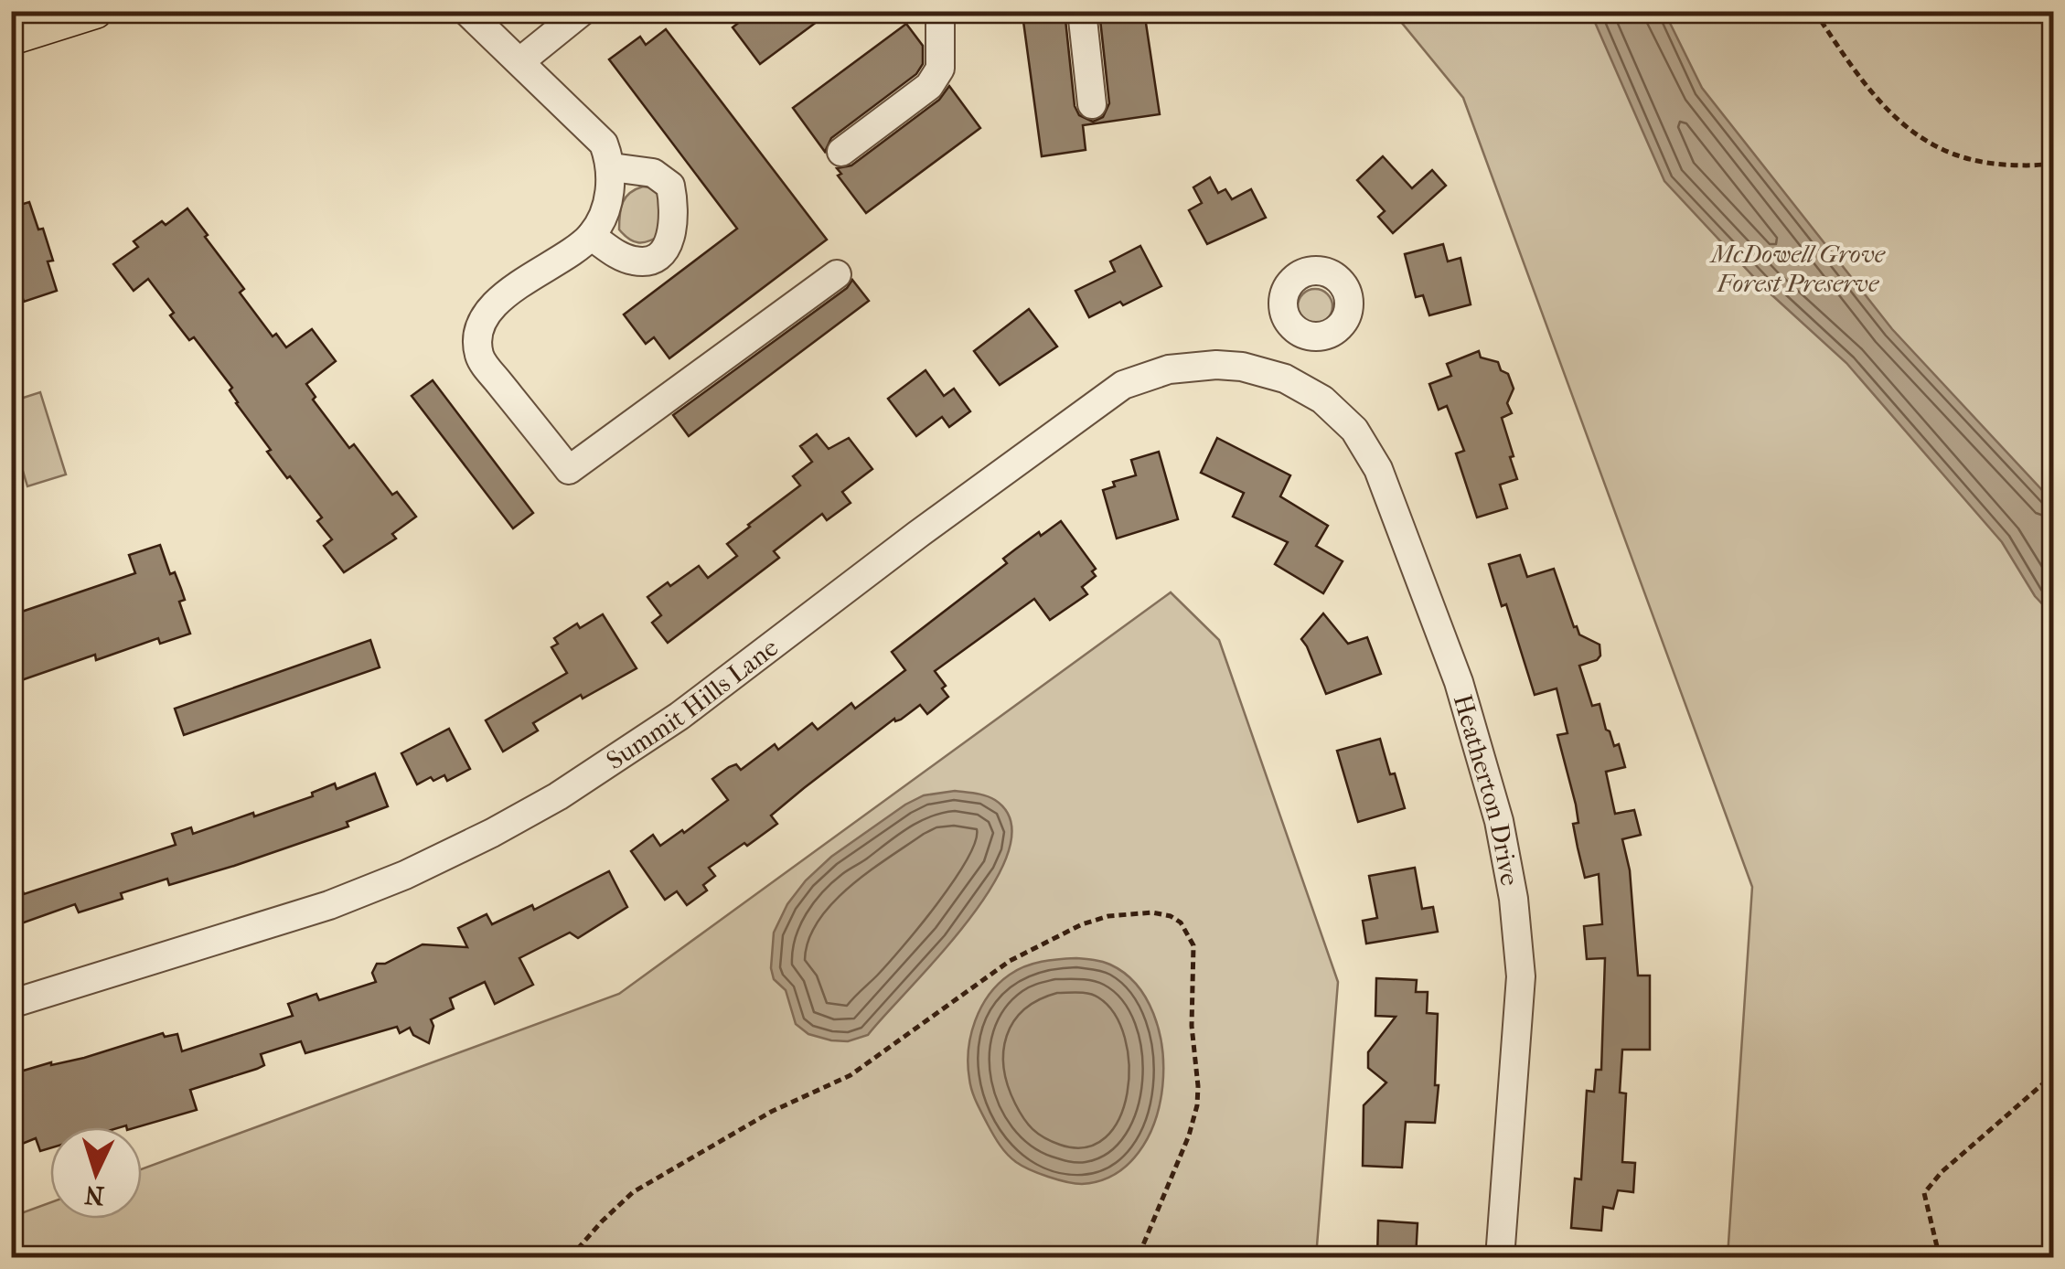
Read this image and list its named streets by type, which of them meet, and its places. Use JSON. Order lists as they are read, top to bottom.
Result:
{
  "streets": {
    "street": ["Summit Hills Lane", "Heatherton Drive"]
  },
  "crossings": [
    ["Summit Hills Lane", "Heatherton Drive"]
  ],
  "parks": ["McDowell Grove Forest Preserve"],
  "north": "bottom"
}
